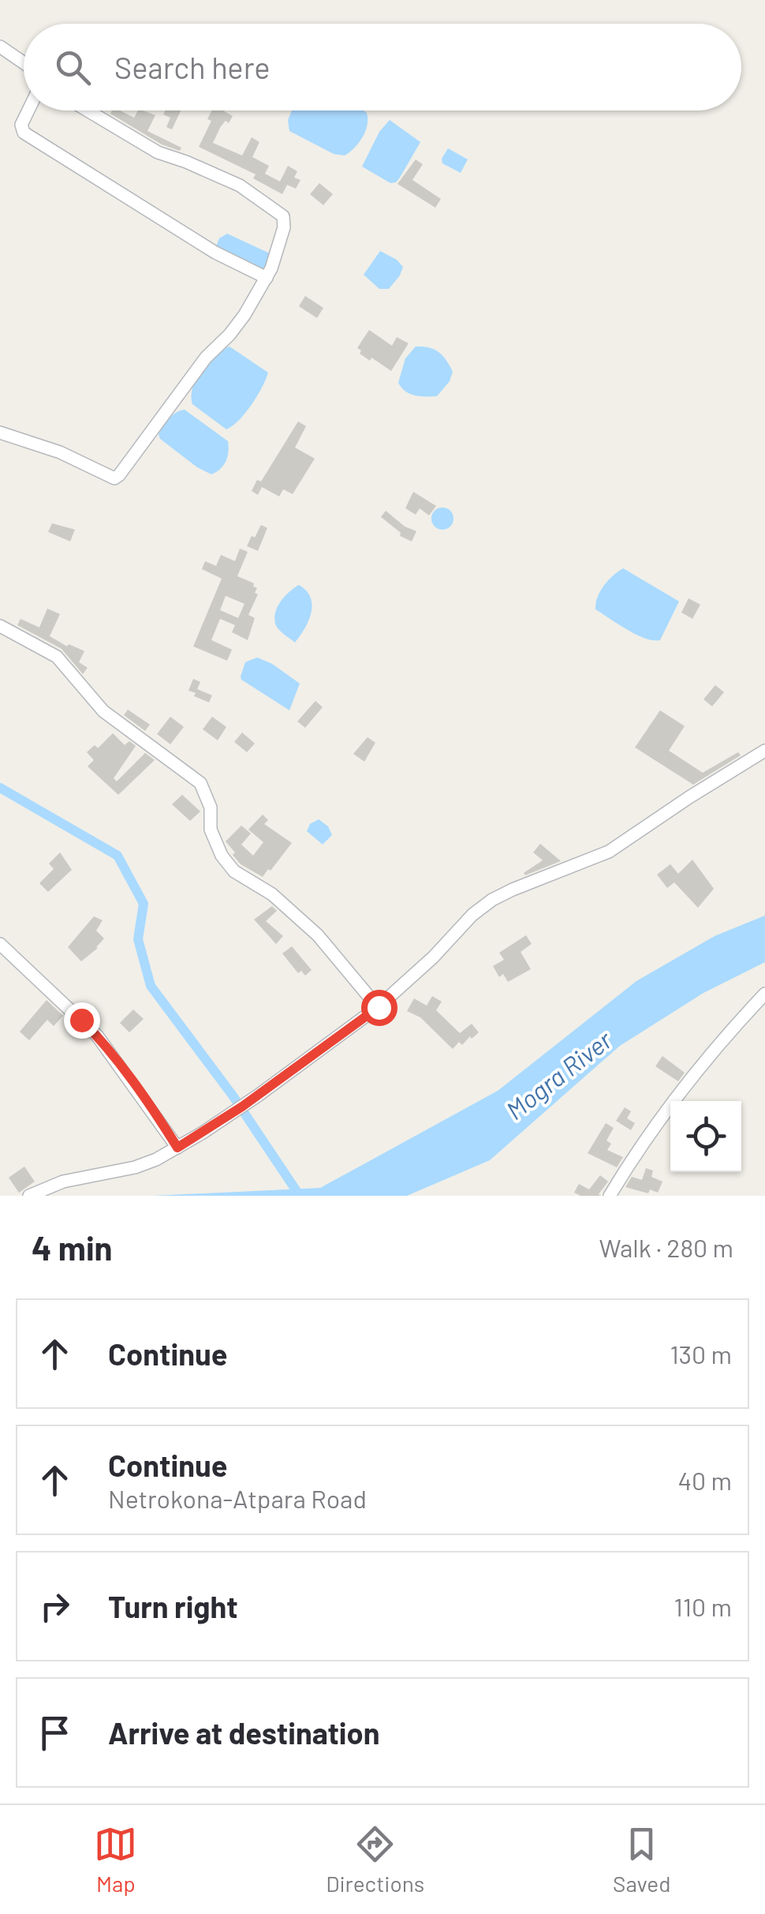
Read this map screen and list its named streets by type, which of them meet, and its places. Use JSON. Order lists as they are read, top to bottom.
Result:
{
  "water": ["Mogra River"],
  "page": {
    "search": "Search here",
    "heading": ["4 min", "Walk · 280 m"],
    "list": [
      ["Continue", "130 m"],
      ["Continue", "Netrokona-Atpara Road", "40 m"],
      ["Turn right", "110 m"],
      "Arrive at destination"
    ],
    "nav": ["Map", "Directions", "Saved"]
  }
}
